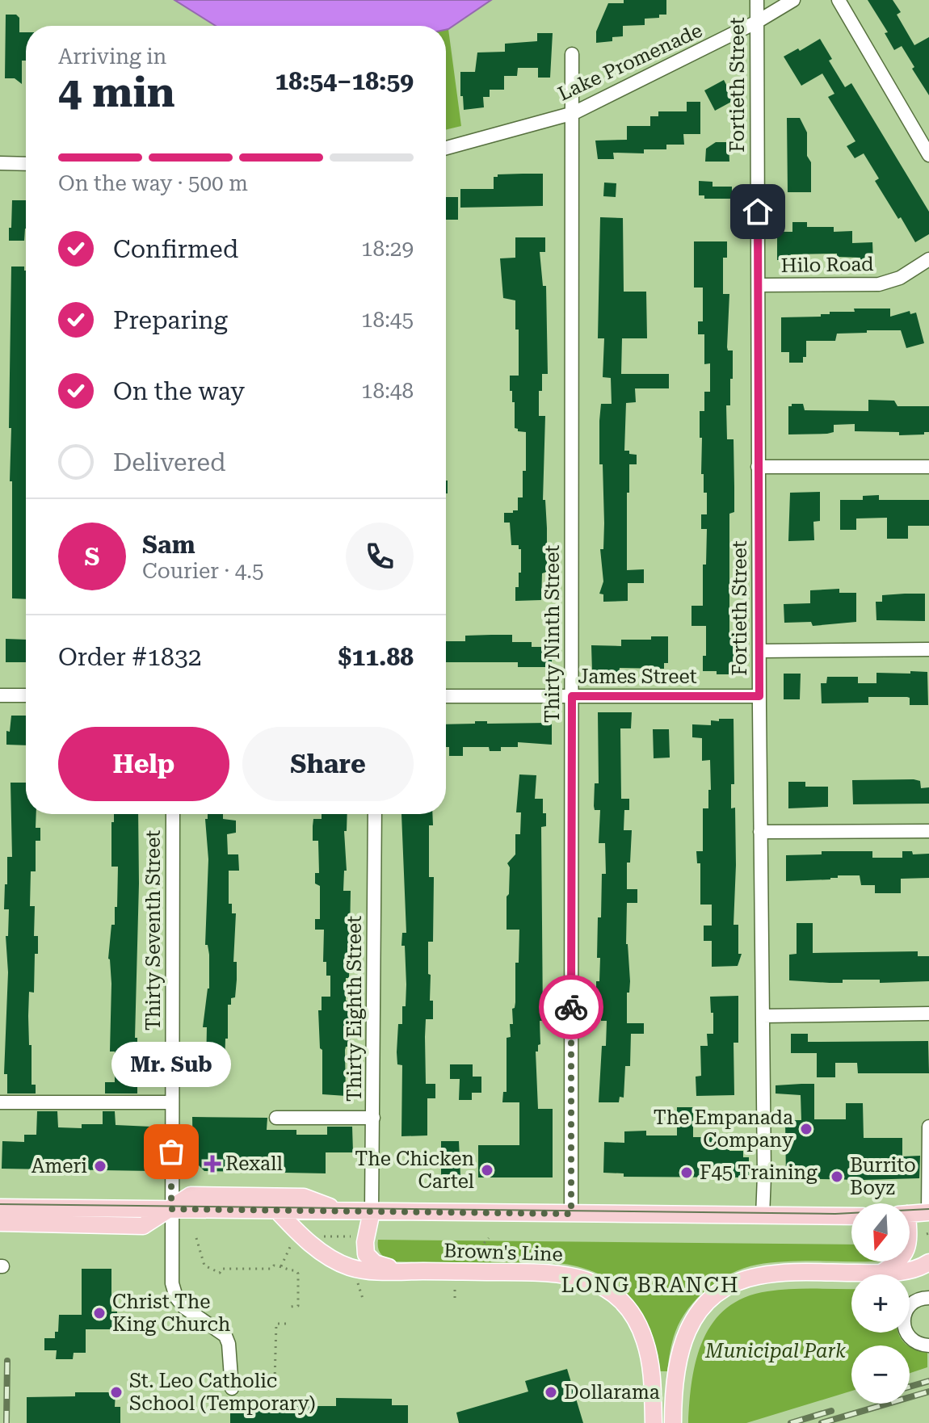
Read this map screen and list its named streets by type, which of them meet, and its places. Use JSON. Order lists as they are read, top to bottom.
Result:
{
  "streets": {
    "main road": ["Brown's Line"],
    "street": [
      "Lake Promenade",
      "Fortieth Street",
      "Hilo Road",
      "Thirty Ninth Street",
      "James Street",
      "Thirty Seventh Street",
      "Thirty Eighth Street"
    ]
  },
  "crossings": [
    ["Lake Promenade", "Fortieth Street"],
    ["Lake Promenade", "Thirty Ninth Street"],
    ["Fortieth Street", "Hilo Road"],
    ["Fortieth Street", "James Street"],
    ["Thirty Ninth Street", "James Street"],
    ["Thirty Eighth Street", "Brown's Line"]
  ],
  "districts": ["LONG BRANCH"],
  "parks": ["Municipal Park"],
  "places": {
    "other": [
      "The Empanada Company",
      "Mr. Sub",
      "Ameri",
      "The Chicken Cartel",
      "F45 Training",
      "Burrito Boyz",
      "Christ The King Church",
      "St. Leo Catholic School (Temporary)",
      "Dollarama"
    ],
    "health": ["Rexall"]
  },
  "north": "bottom",
  "page": {
    "heading": ["4 min", "Arriving in", "18:54–18:59"],
    "panel": [
      "Sam",
      "Courier · 4.5",
      "Order #1832",
      "$11.88"
    ],
    "bar": "On the way · 500 m",
    "list": [
      ["Confirmed", "18:29"],
      ["Preparing", "18:45"],
      ["On the way", "18:48"],
      "Delivered"
    ],
    "round": "S",
    "buttons": ["Help", "Share"],
    "bubble": "Mr. Sub",
    "map_buttons": ["+", "−"]
  }
}
